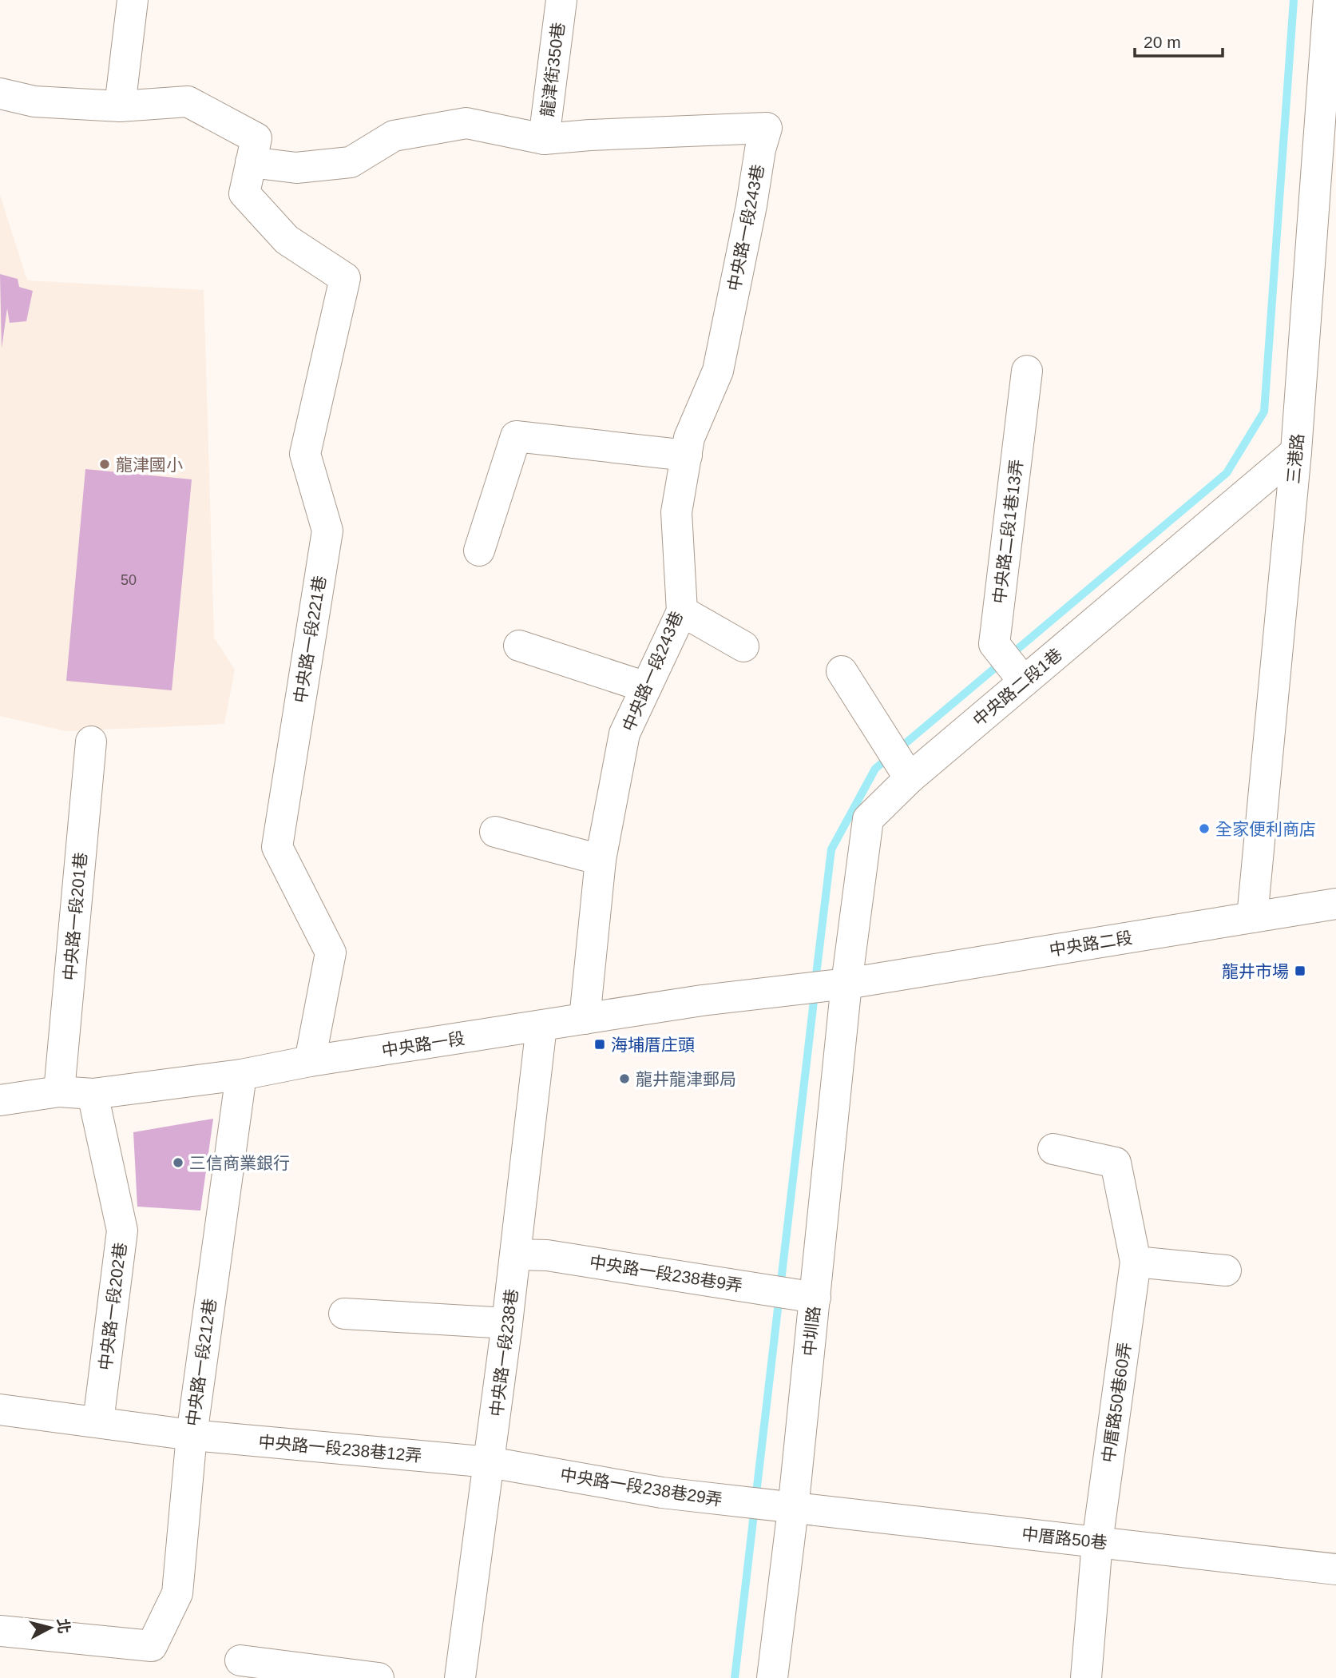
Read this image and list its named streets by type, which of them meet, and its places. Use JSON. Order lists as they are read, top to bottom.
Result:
{
  "streets": {
    "street": [
      "龍津街350巷",
      "中央路一段243巷",
      "三港路",
      "中央路二段1巷13弄",
      "中央路一段221巷",
      "中央路二段1巷",
      "中央路一段201巷",
      "中央路二段",
      "中央路一段",
      "中央路一段238巷9弄",
      "中央路一段202巷",
      "中圳路",
      "中央路一段238巷",
      "中央路一段212巷",
      "中厝路50巷60弄",
      "中央路一段238巷12弄",
      "中央路一段238巷29弄",
      "中厝路50巷"
    ]
  },
  "crossings": [
    ["龍津街350巷", "中央路一段243巷"],
    ["中央路一段243巷", "中央路一段"],
    ["三港路", "中央路二段1巷"],
    ["三港路", "中央路二段"],
    ["中央路二段1巷13弄", "中央路二段1巷"],
    ["中央路一段221巷", "中央路一段"],
    ["中央路二段1巷", "中央路二段"],
    ["中央路二段1巷", "中央路一段"],
    ["中央路二段1巷", "中圳路"],
    ["中央路一段201巷", "中央路一段"],
    ["中央路二段", "中央路一段"],
    ["中央路二段", "中圳路"],
    ["中央路一段", "中央路一段202巷"],
    ["中央路一段", "中圳路"],
    ["中央路一段", "中央路一段238巷"],
    ["中央路一段", "中央路一段212巷"],
    ["中央路一段238巷9弄", "中圳路"],
    ["中央路一段238巷9弄", "中央路一段238巷"],
    ["中央路一段202巷", "中央路一段238巷12弄"],
    ["中圳路", "中央路一段238巷29弄"],
    ["中圳路", "中厝路50巷"],
    ["中央路一段238巷", "中央路一段238巷12弄"],
    ["中央路一段238巷", "中央路一段238巷29弄"],
    ["中央路一段212巷", "中央路一段238巷12弄"],
    ["中厝路50巷60弄", "中厝路50巷"],
    ["中央路一段238巷12弄", "中央路一段238巷29弄"],
    ["中央路一段238巷29弄", "中厝路50巷"]
  ],
  "places": {
    "other": [
      "龍津國小",
      "全家便利商店",
      "龍井龍津郵局",
      "三信商業銀行"
    ],
    "transit": ["龍井市場", "海埔厝庄頭"]
  },
  "house_numbers": ["50"],
  "scale_bar": "20 m",
  "north": "right"
}
